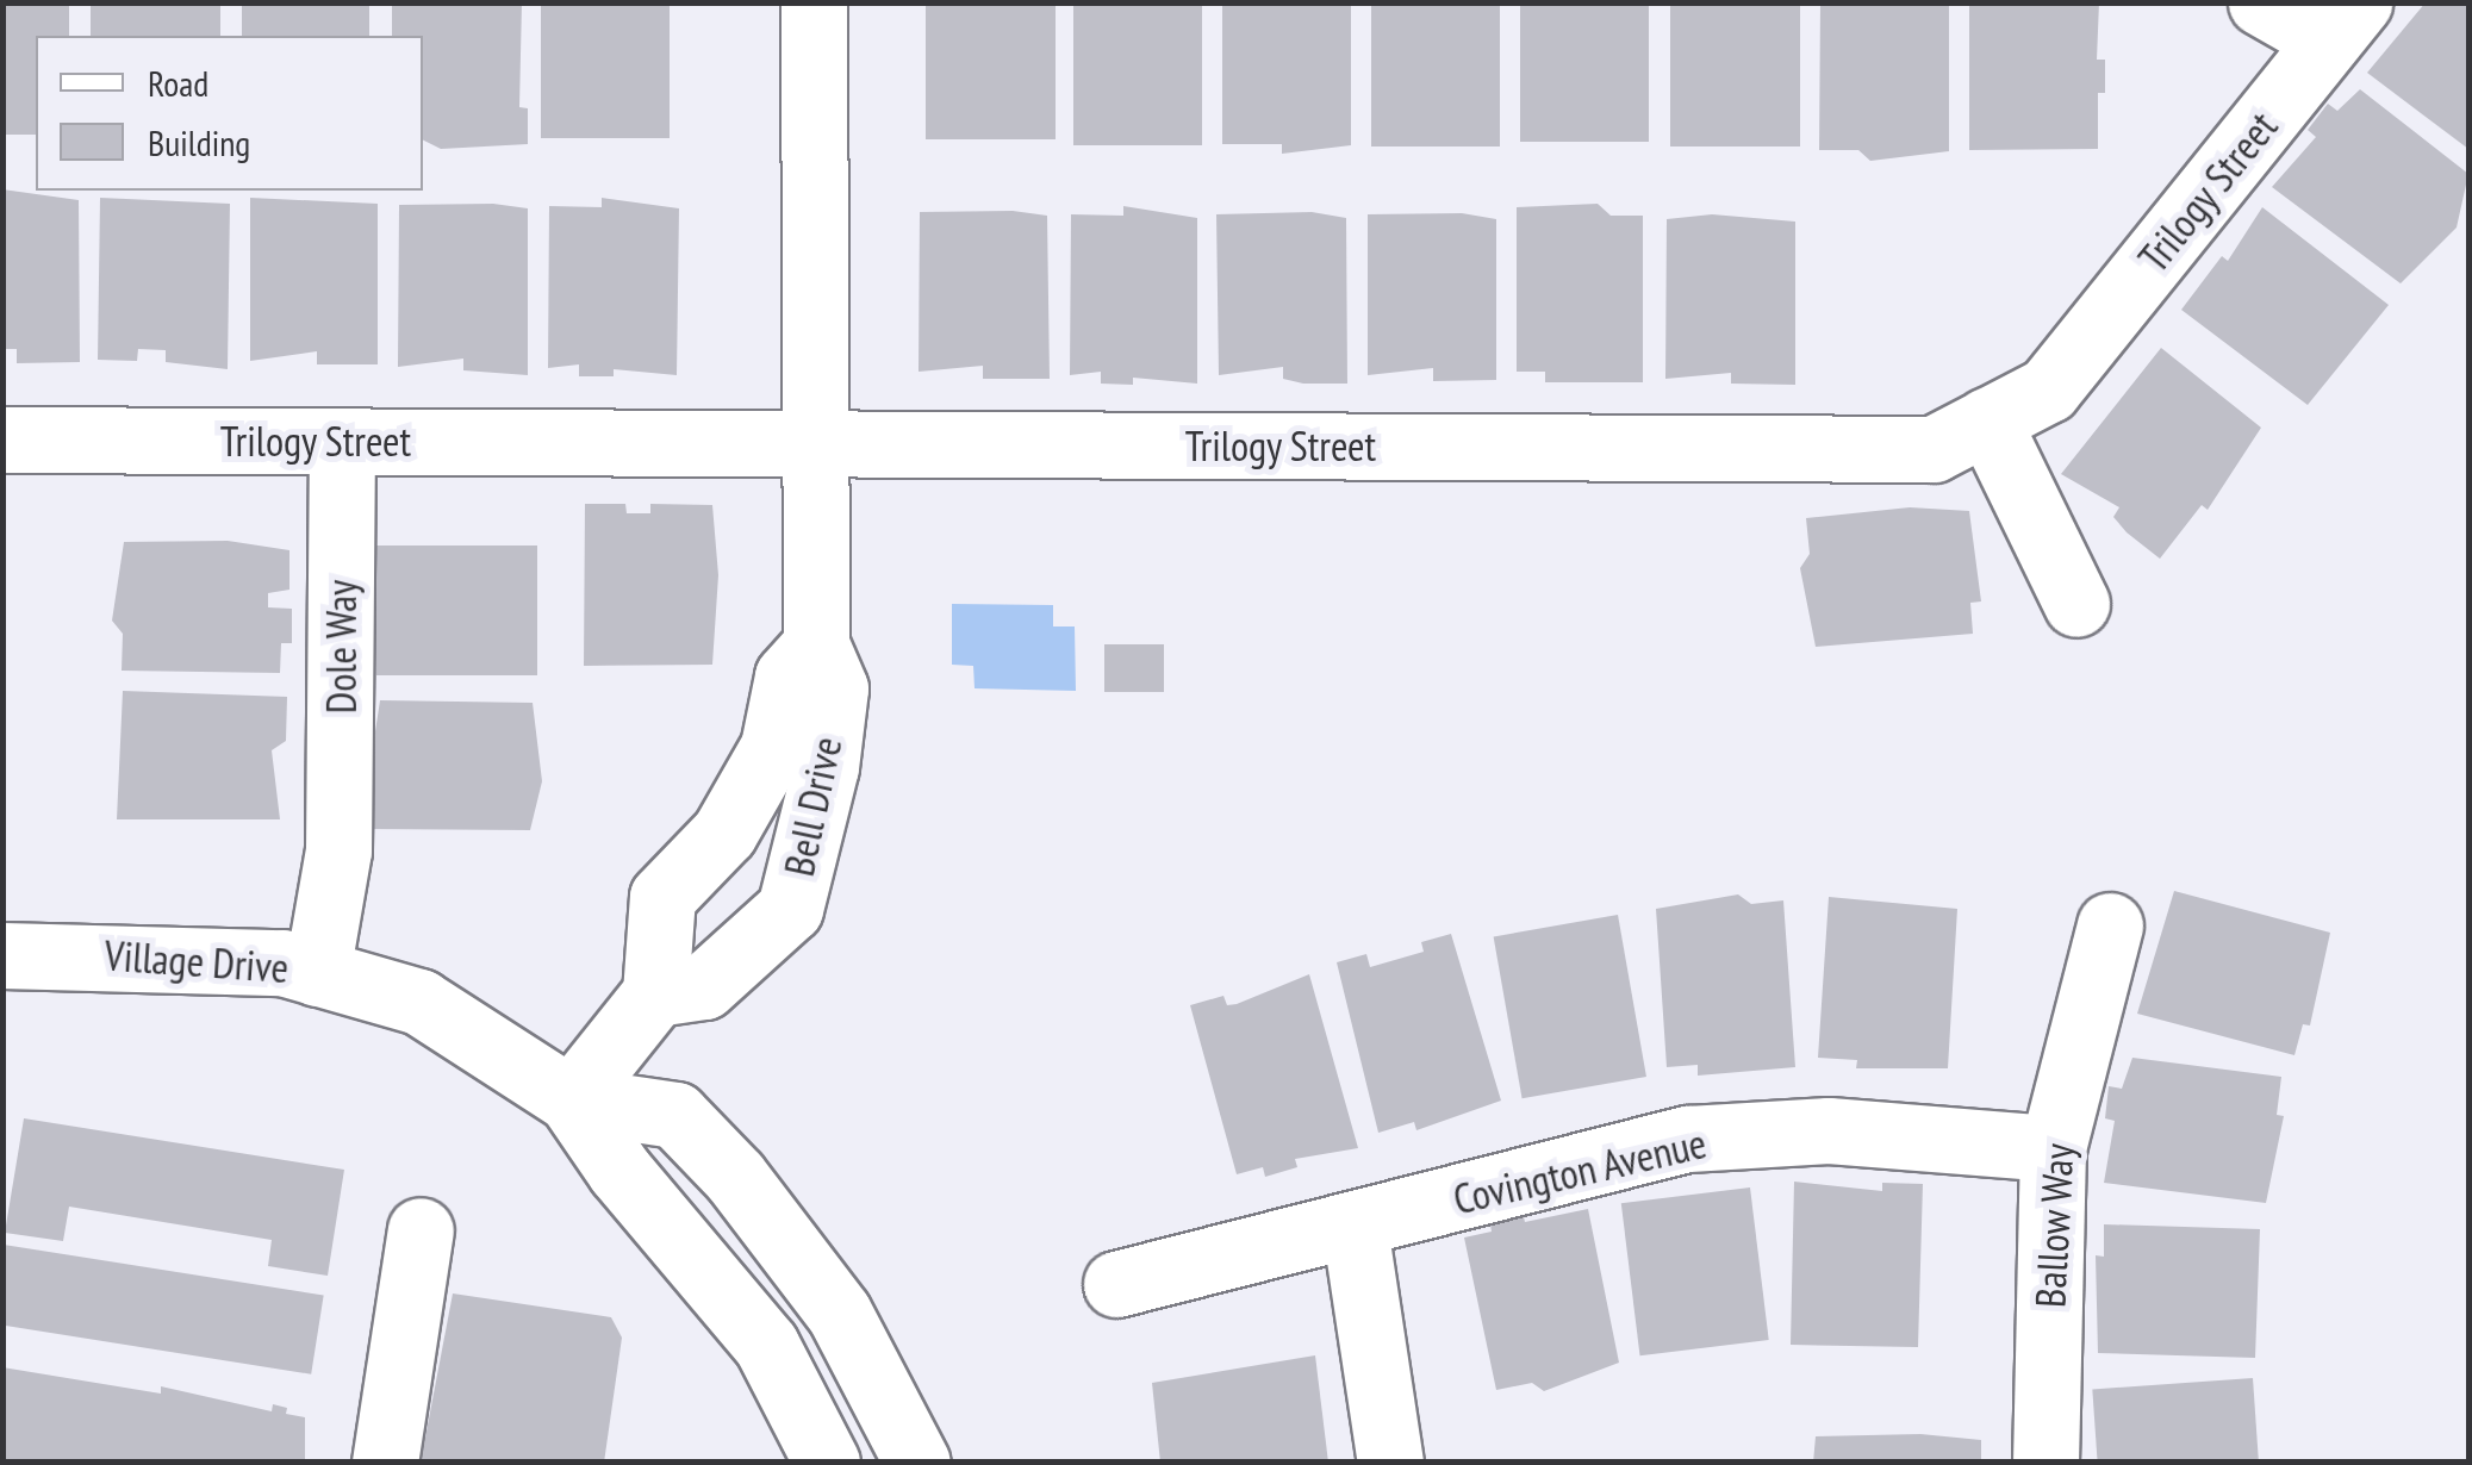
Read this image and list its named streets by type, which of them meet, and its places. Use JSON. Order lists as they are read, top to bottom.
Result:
{
  "streets": {
    "street": [
      "Trilogy Street",
      "Dole Way",
      "Bell Drive",
      "Village Drive",
      "Covington Avenue",
      "Ballow Way"
    ]
  },
  "crossings": [
    ["Trilogy Street", "Dole Way"],
    ["Trilogy Street", "Bell Drive"],
    ["Dole Way", "Village Drive"],
    ["Covington Avenue", "Ballow Way"]
  ],
  "legend": ["Road", "Building"]
}
